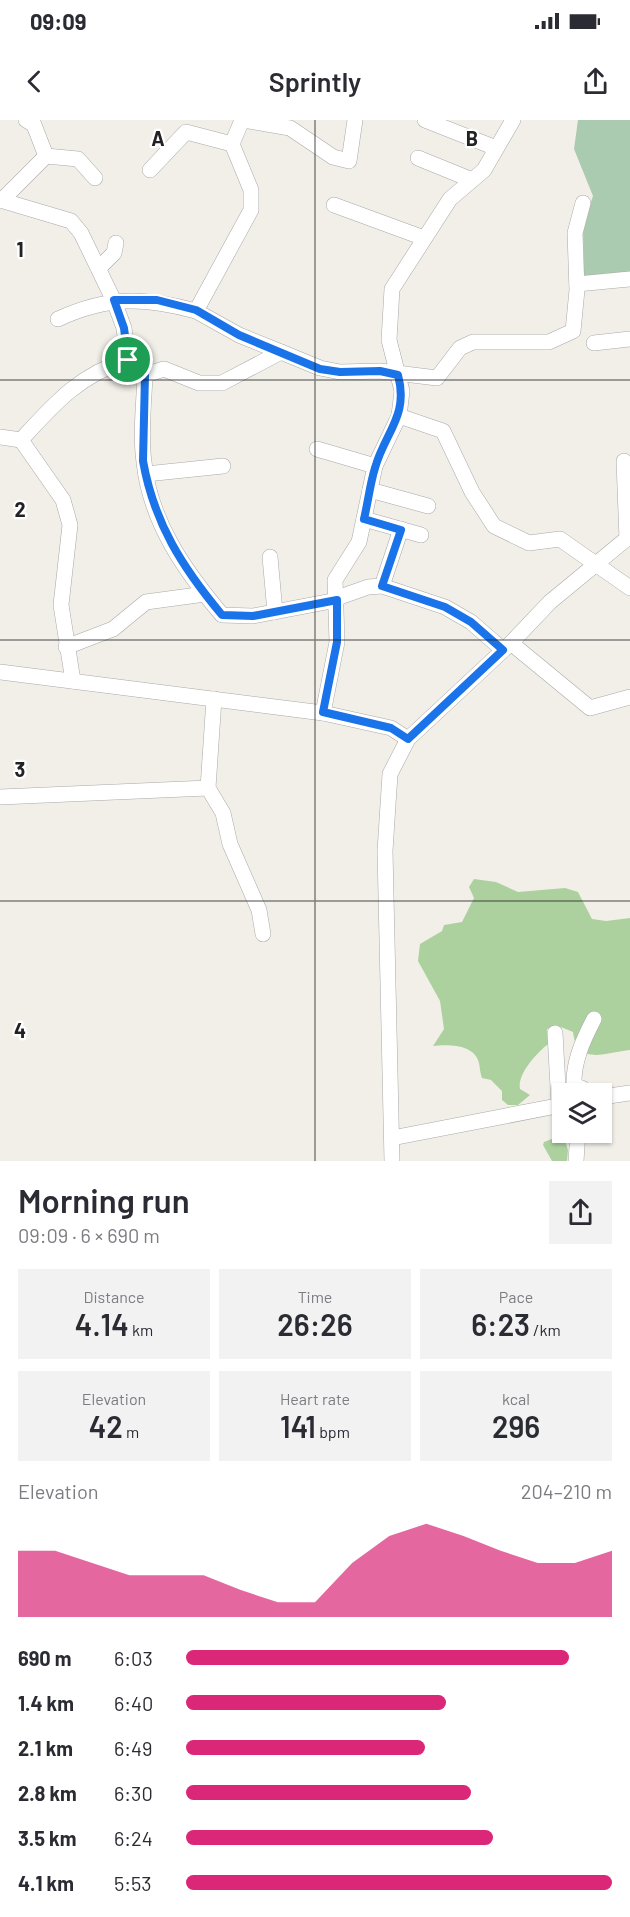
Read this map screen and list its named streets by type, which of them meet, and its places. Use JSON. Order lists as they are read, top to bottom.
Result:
{
  "page": {
    "status": "09:09",
    "header": "Sprintly",
    "heading": ["Morning run", "09:09 · 6 × 690 m"],
    "stats": [
      ["Distance", "4.14 km"],
      ["Time", "26:26"],
      ["Pace", "6:23 /km"],
      ["Elevation", "42 m"],
      ["Heart rate", "141 bpm"],
      ["kcal", "296"]
    ],
    "chart": ["Elevation", "204–210 m"],
    "list": [
      {
        "name": "690 m",
        "note": "6:03"
      },
      {
        "name": "1.4 km",
        "note": "6:40"
      },
      {
        "name": "2.1 km",
        "note": "6:49"
      },
      {
        "name": "2.8 km",
        "note": "6:30"
      },
      {
        "name": "3.5 km",
        "note": "6:24"
      },
      {
        "name": "4.1 km",
        "note": "5:53"
      }
    ]
  },
  "grid": {
    "columns": ["A", "B"],
    "rows": [
      "1",
      "2",
      "3",
      "4"
    ]
  }
}
